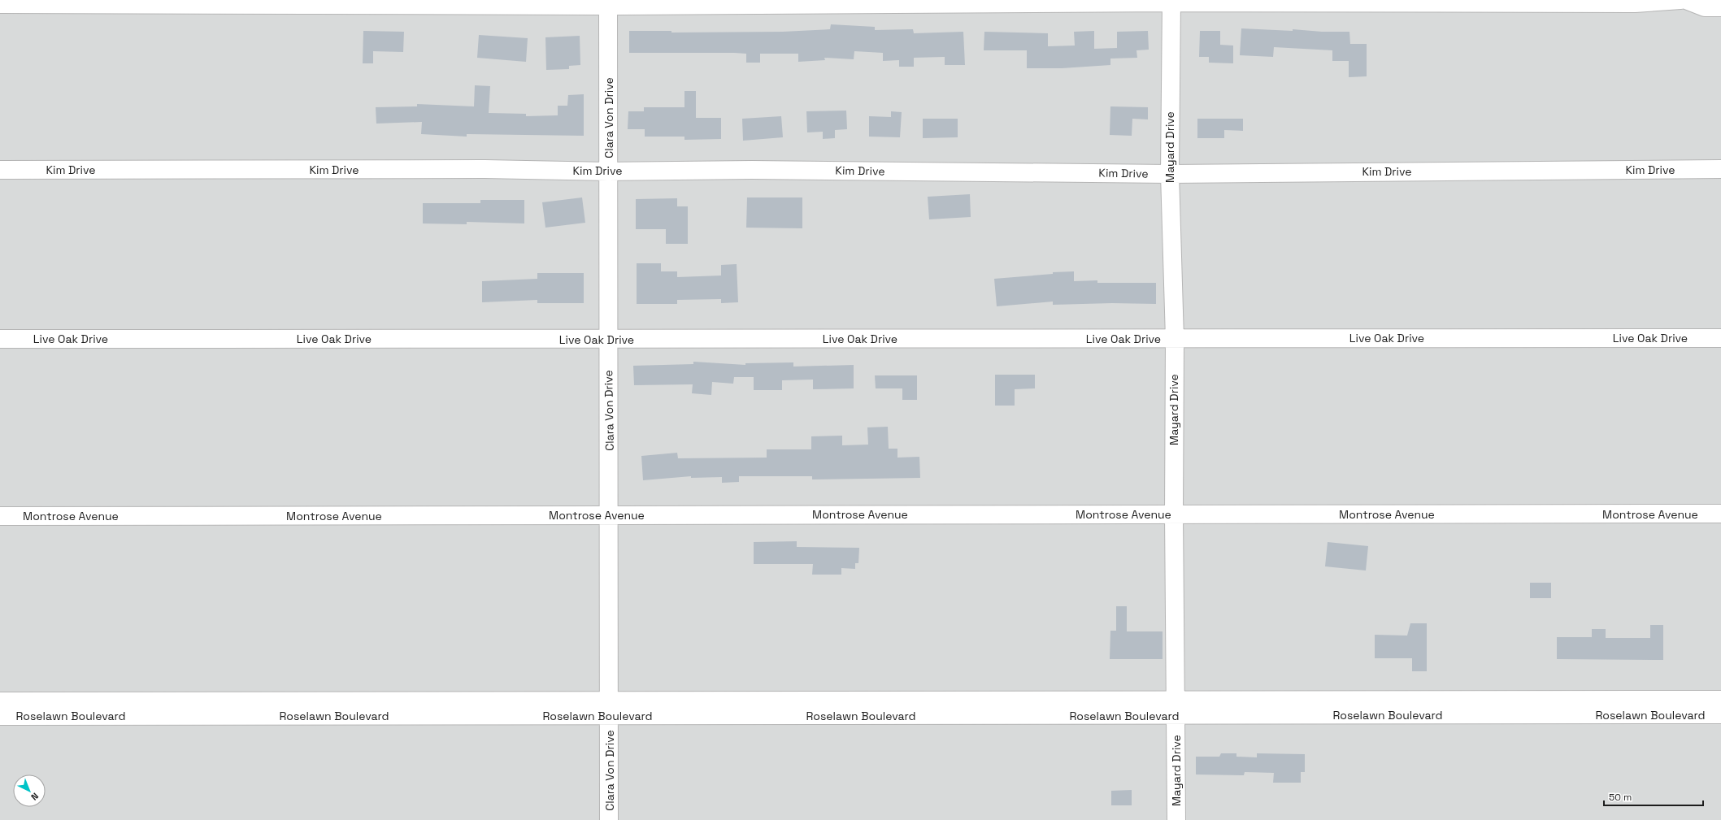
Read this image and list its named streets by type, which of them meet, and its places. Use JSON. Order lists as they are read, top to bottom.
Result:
{
  "streets": {
    "street": [
      "Clara Von Drive",
      "Mayard Drive",
      "Kim Drive",
      "Live Oak Drive",
      "Montrose Avenue",
      "Roselawn Boulevard"
    ]
  },
  "crossings": [
    ["Clara Von Drive", "Kim Drive"],
    ["Clara Von Drive", "Live Oak Drive"],
    ["Clara Von Drive", "Montrose Avenue"],
    ["Clara Von Drive", "Roselawn Boulevard"],
    ["Mayard Drive", "Kim Drive"],
    ["Mayard Drive", "Live Oak Drive"],
    ["Mayard Drive", "Montrose Avenue"],
    ["Mayard Drive", "Roselawn Boulevard"]
  ],
  "scale_bar": "50 m",
  "north": "bottom right"
}
